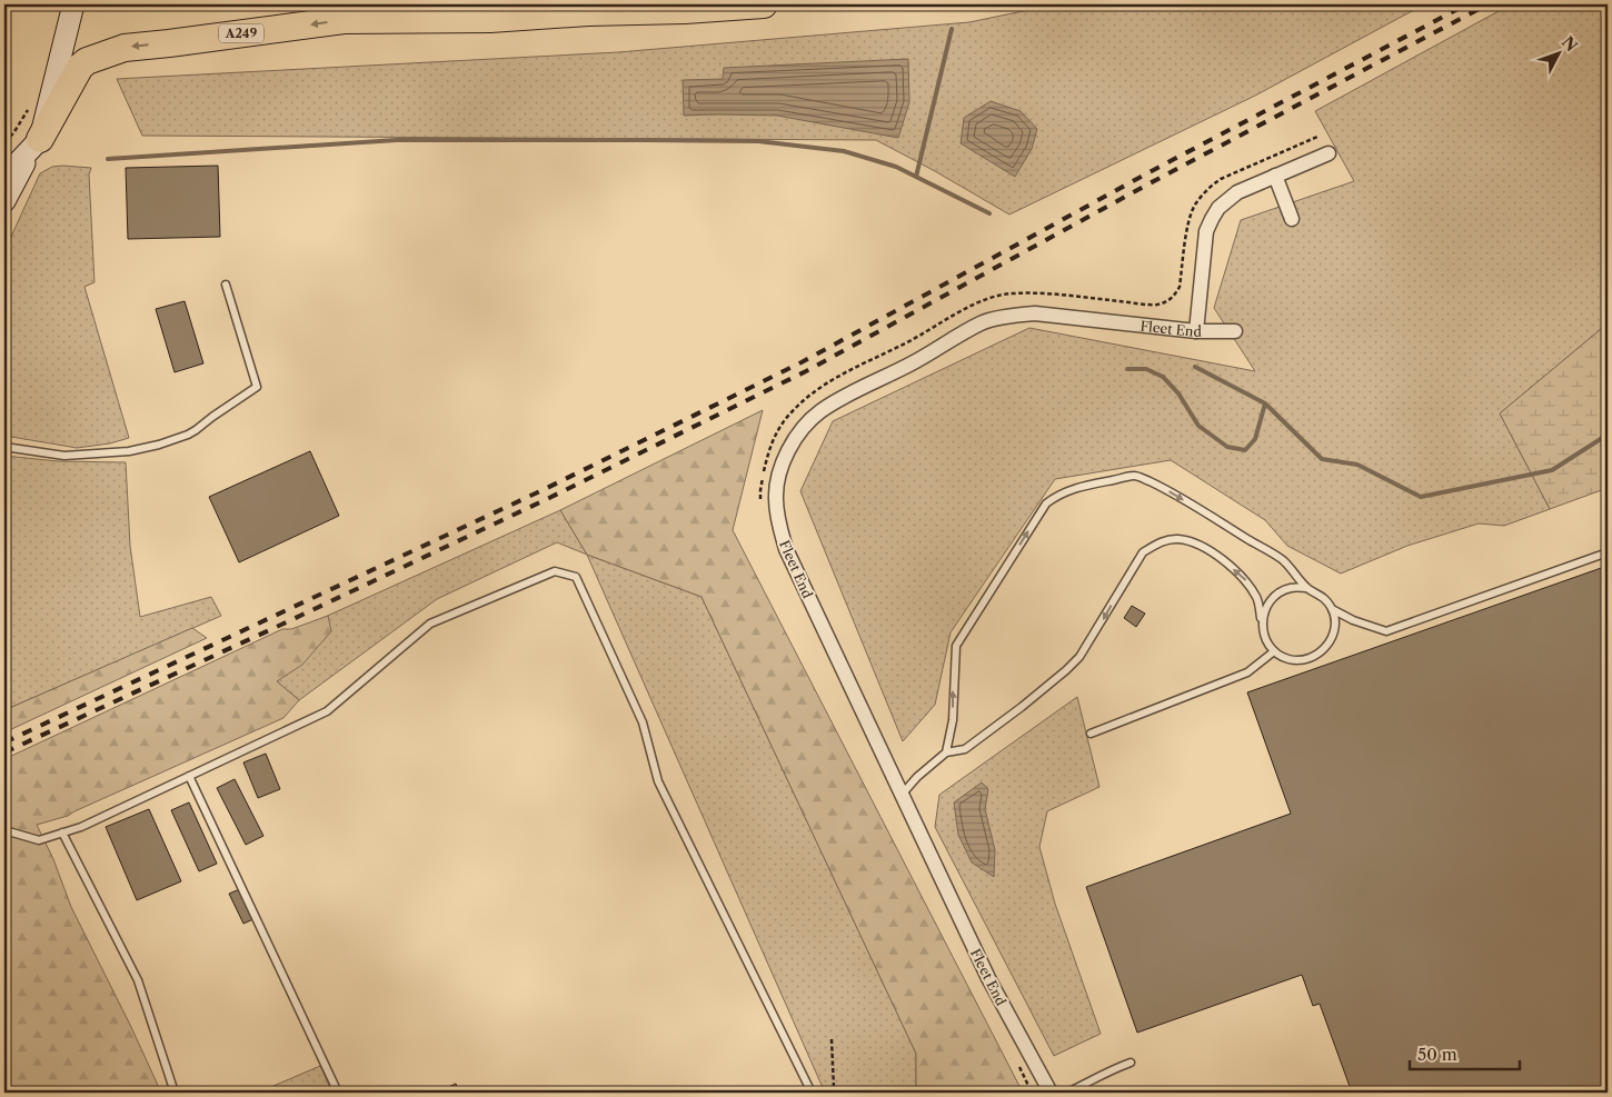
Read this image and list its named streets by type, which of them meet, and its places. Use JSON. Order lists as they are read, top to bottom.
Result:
{
  "streets": {
    "highway": ["A249"],
    "street": ["Fleet End"]
  },
  "scale_bar": "50 m",
  "north": "top right"
}
